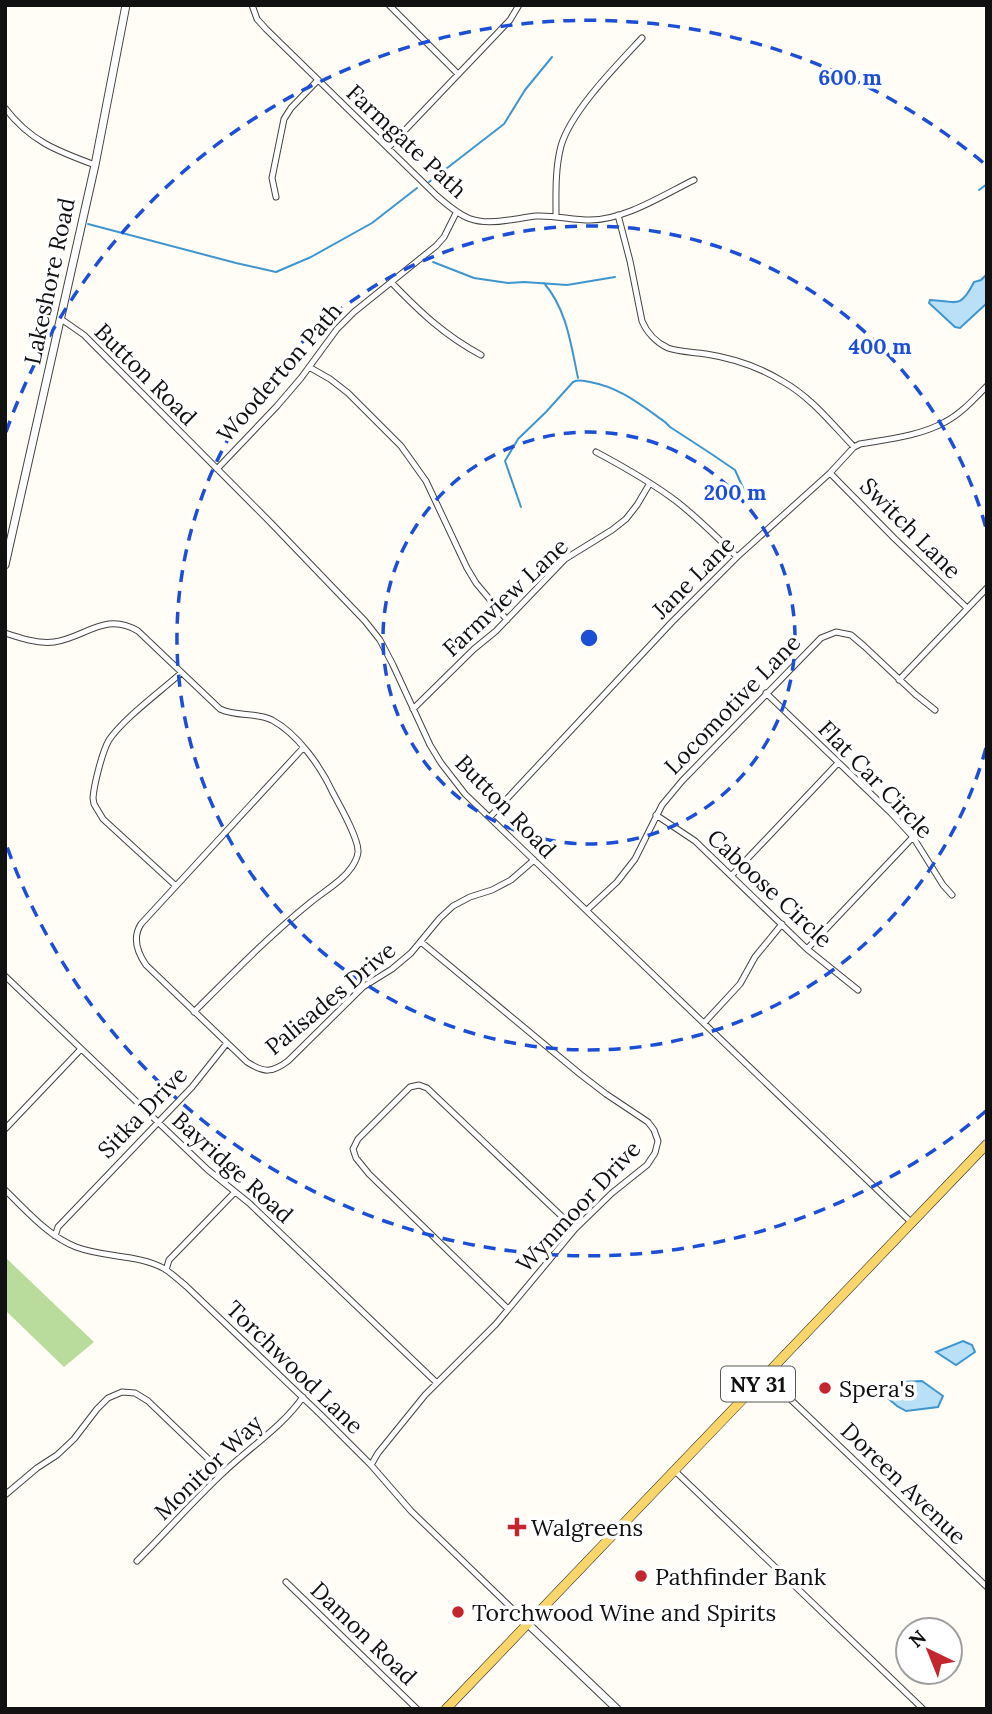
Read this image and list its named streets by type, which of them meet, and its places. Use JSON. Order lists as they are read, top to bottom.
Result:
{
  "streets": {
    "main road": ["NY 31"],
    "street": [
      "Farmgate Path",
      "Lakeshore Road",
      "Wooderton Path",
      "Button Road",
      "Switch Lane",
      "Jane Lane",
      "Farmview Lane",
      "Locomotive Lane",
      "Flat Car Circle",
      "Caboose Circle",
      "Palisades Drive",
      "Sitka Drive",
      "Bayridge Road",
      "Wynmoor Drive",
      "Torchwood Lane",
      "Monitor Way",
      "Doreen Avenue",
      "Damon Road"
    ]
  },
  "crossings": [
    ["Farmgate Path", "Wooderton Path"],
    ["Lakeshore Road", "Button Road"],
    ["Wooderton Path", "Button Road"],
    ["Button Road", "Jane Lane"],
    ["Button Road", "Farmview Lane"],
    ["Button Road", "Locomotive Lane"],
    ["Button Road", "Palisades Drive"],
    ["Button Road", "NY 31"],
    ["Switch Lane", "Jane Lane"],
    ["Locomotive Lane", "Flat Car Circle"],
    ["Locomotive Lane", "Caboose Circle"],
    ["Palisades Drive", "Sitka Drive"],
    ["Palisades Drive", "Wynmoor Drive"],
    ["Sitka Drive", "Bayridge Road"],
    ["Sitka Drive", "Torchwood Lane"],
    ["Bayridge Road", "Wynmoor Drive"],
    ["Wynmoor Drive", "Torchwood Lane"],
    ["Torchwood Lane", "NY 31"],
    ["Torchwood Lane", "Monitor Way"],
    ["NY 31", "Doreen Avenue"]
  ],
  "places": {
    "other": ["Spera's", "Pathfinder Bank", "Torchwood Wine and Spirits"],
    "health": ["Walgreens"]
  },
  "north": "top left",
  "rings": ["600 m", "400 m", "200 m"]
}
